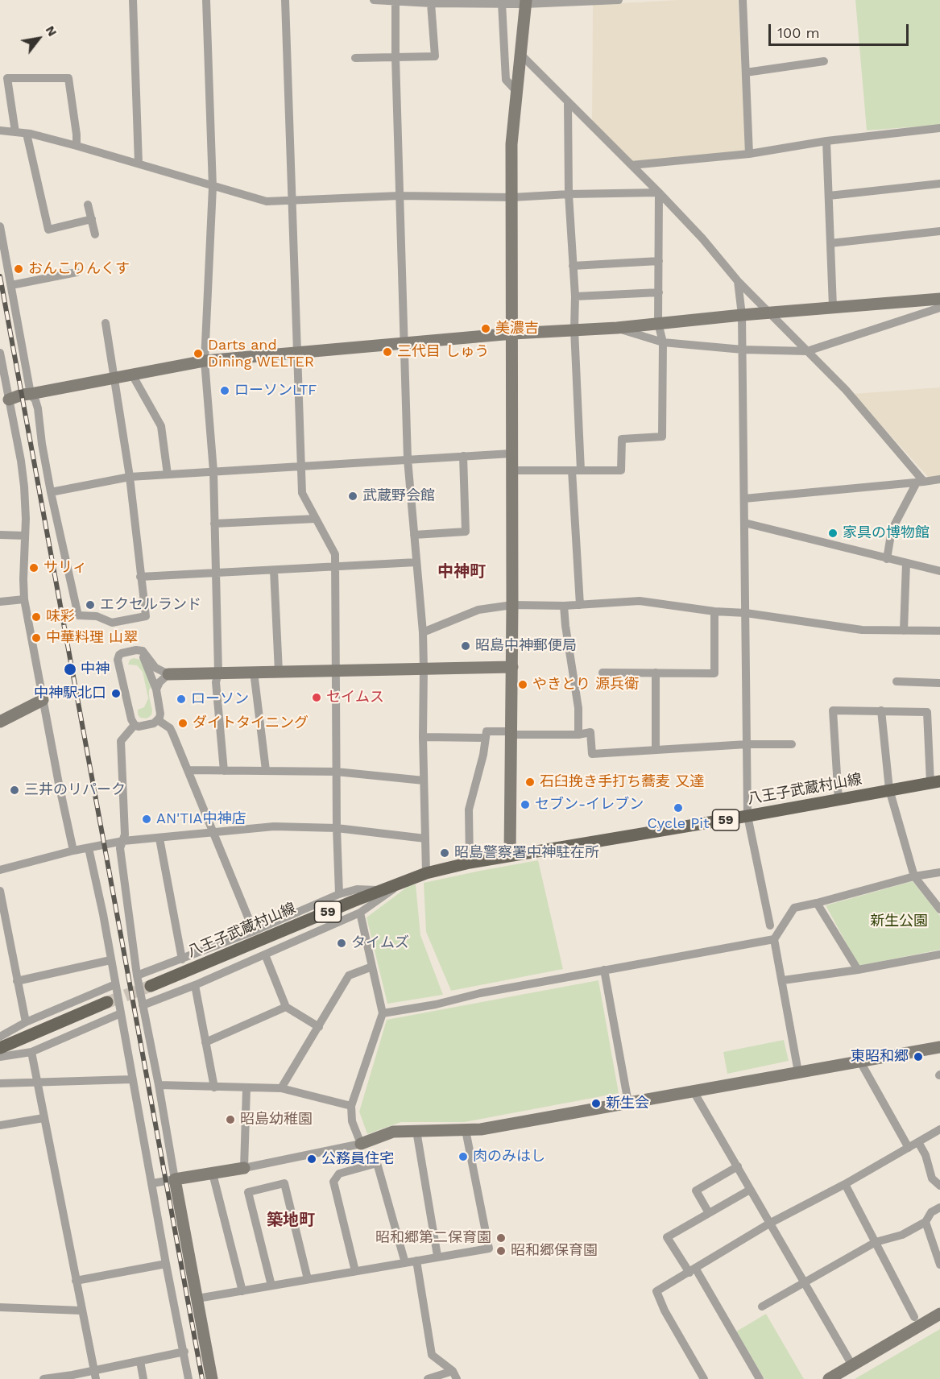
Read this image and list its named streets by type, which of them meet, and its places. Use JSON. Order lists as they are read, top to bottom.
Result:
{
  "streets": {
    "main road": ["八王子武蔵村山線", "59"]
  },
  "districts": ["中神町", "築地町"],
  "parks": ["新生公園"],
  "places": [
    "おんこりんくす",
    "美濃吉",
    "三代目 しゅう",
    "Darts and Dining WELTER",
    "ローソンLTF",
    "武蔵野会館",
    "家具の博物館",
    "サリィ",
    "エクセルランド",
    "味彩",
    "中華料理 山翠",
    "昭島中神郵便局",
    "中神",
    "やきとり 源兵衛",
    "中神駅北口",
    "セイムス",
    "ローソン",
    "ダイトタイニング",
    "石臼挽き手打ち蕎麦 又達",
    "三井のリパーク",
    "セブン-イレブン",
    "Cycle Pit",
    "AN'TIA中神店",
    "昭島警察署中神駐在所",
    "タイムズ",
    "東昭和郷",
    "新生会",
    "昭島幼稚園",
    "肉のみはし",
    "公務員住宅",
    "昭和郷第二保育園",
    "昭和郷保育園"
  ],
  "scale_bar": "100 m",
  "north": "top right"
}
